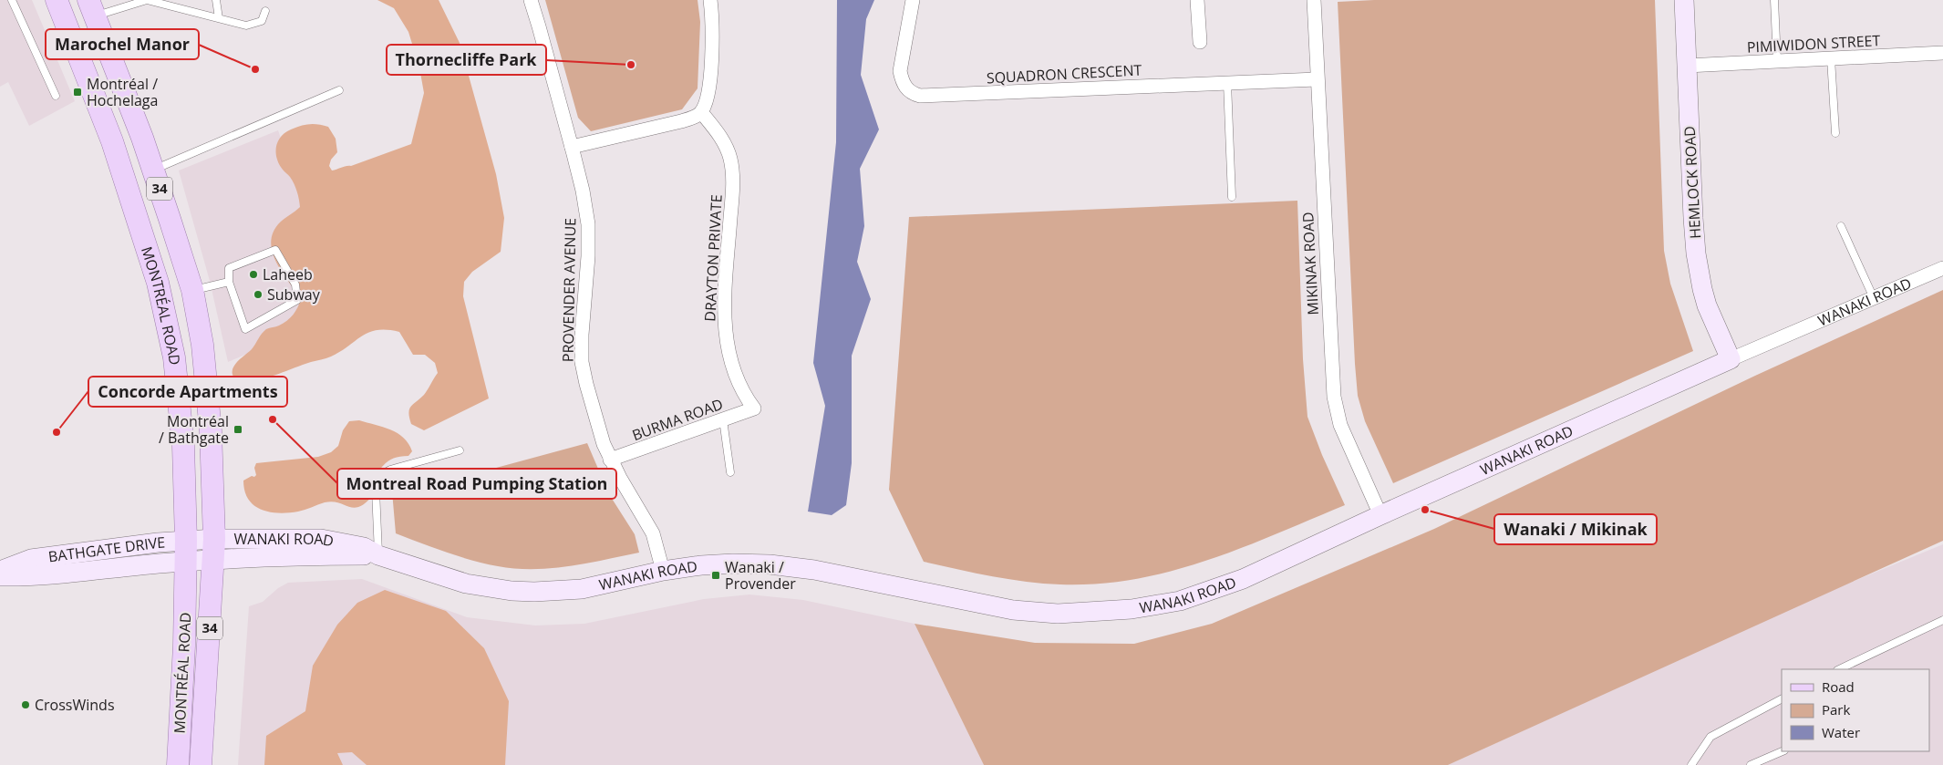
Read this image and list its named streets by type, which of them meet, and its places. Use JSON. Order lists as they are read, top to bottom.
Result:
{
  "streets": {
    "main road": ["34", "MONTRÉAL ROAD"],
    "street": [
      "PIMIWIDON STREET",
      "SQUADRON CRESCENT",
      "HEMLOCK ROAD",
      "DRAYTON PRIVATE",
      "MIKINAK ROAD",
      "PROVENDER AVENUE",
      "WANAKI ROAD",
      "BURMA ROAD",
      "BATHGATE DRIVE"
    ]
  },
  "crossings": [
    ["PIMIWIDON STREET", "HEMLOCK ROAD"],
    ["SQUADRON CRESCENT", "MIKINAK ROAD"],
    ["HEMLOCK ROAD", "WANAKI ROAD"],
    ["DRAYTON PRIVATE", "BURMA ROAD"],
    ["MIKINAK ROAD", "WANAKI ROAD"],
    ["PROVENDER AVENUE", "WANAKI ROAD"],
    ["PROVENDER AVENUE", "BURMA ROAD"],
    ["WANAKI ROAD", "MONTRÉAL ROAD"],
    ["WANAKI ROAD", "BATHGATE DRIVE"],
    ["MONTRÉAL ROAD", "BATHGATE DRIVE"]
  ],
  "places": {
    "other": [
      "Thornecliffe Park",
      "Marochel Manor",
      "Laheeb",
      "Subway",
      "Montreal Road Pumping Station",
      "Concorde Apartments",
      "Wanaki / Mikinak",
      "CrossWinds"
    ],
    "transit": ["Montréal / Hochelaga", "Montréal / Bathgate", "Wanaki / Provender"]
  },
  "legend": ["Road", "Park", "Water"]
}
